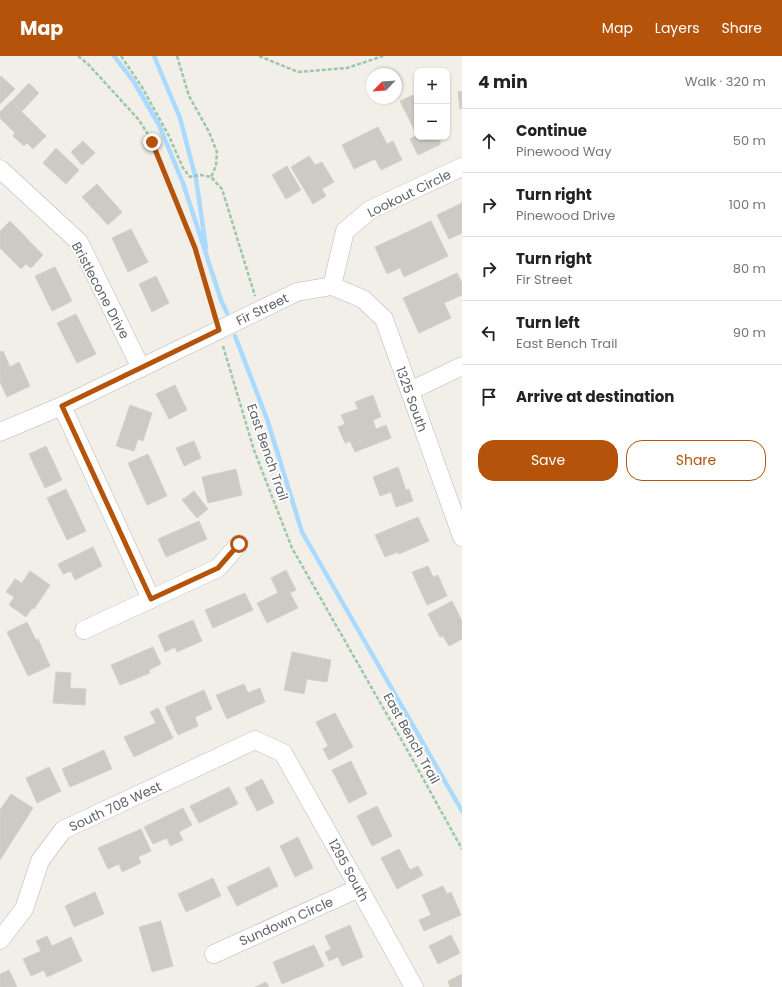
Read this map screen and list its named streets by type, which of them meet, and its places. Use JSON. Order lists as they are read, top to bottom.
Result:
{
  "streets": {
    "street": [
      "Lookout Circle",
      "Bristlecone Drive",
      "Fir Street",
      "1325 South",
      "South 708 West",
      "1295 South",
      "Sundown Circle"
    ],
    "path": ["East Bench Trail"]
  },
  "crossings": [
    ["Lookout Circle", "Fir Street"],
    ["Lookout Circle", "1325 South"],
    ["Bristlecone Drive", "Fir Street"],
    ["Fir Street", "1325 South"],
    ["Fir Street", "East Bench Trail"],
    ["South 708 West", "1295 South"],
    ["1295 South", "Sundown Circle"]
  ],
  "north": "bottom left",
  "page": {
    "header": "Map",
    "nav": ["Map", "Layers", "Share"],
    "heading": ["4 min", "Walk · 320 m"],
    "map_buttons": ["+", "−"],
    "list": [
      ["Continue", "Pinewood Way", "50 m"],
      ["Turn right", "Pinewood Drive", "100 m"],
      ["Turn right", "Fir Street", "80 m"],
      ["Turn left", "East Bench Trail", "90 m"],
      "Arrive at destination"
    ],
    "buttons": ["Save", "Share"]
  }
}
